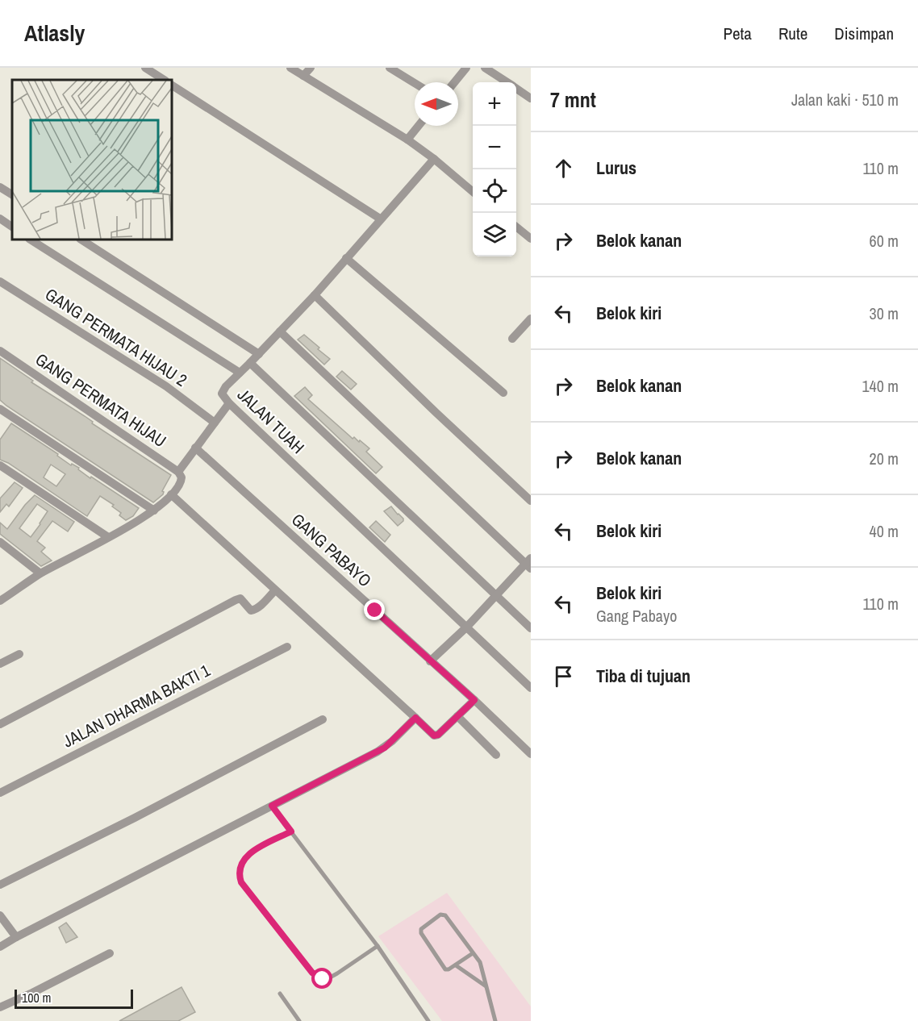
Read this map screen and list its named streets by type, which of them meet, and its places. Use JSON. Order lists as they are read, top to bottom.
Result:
{
  "streets": {
    "street": [
      "GANG PERMATA HIJAU 2",
      "GANG PERMATA HIJAU",
      "JALAN TUAH",
      "GANG PABAYO",
      "JALAN DHARMA BAKTI 1"
    ]
  },
  "scale_bar": "100 m",
  "north": "left",
  "page": {
    "header": "Atlasly",
    "nav": ["Peta", "Rute", "Disimpan"],
    "heading": ["7 mnt", "Jalan kaki · 510 m"],
    "map_buttons": ["+", "−"],
    "list": [
      ["Lurus", "110 m"],
      ["Belok kanan", "60 m"],
      ["Belok kiri", "30 m"],
      ["Belok kanan", "140 m"],
      ["Belok kanan", "20 m"],
      ["Belok kiri", "40 m"],
      ["Belok kiri", "Gang Pabayo", "110 m"],
      "Tiba di tujuan"
    ],
    "scale": "100 m"
  }
}
